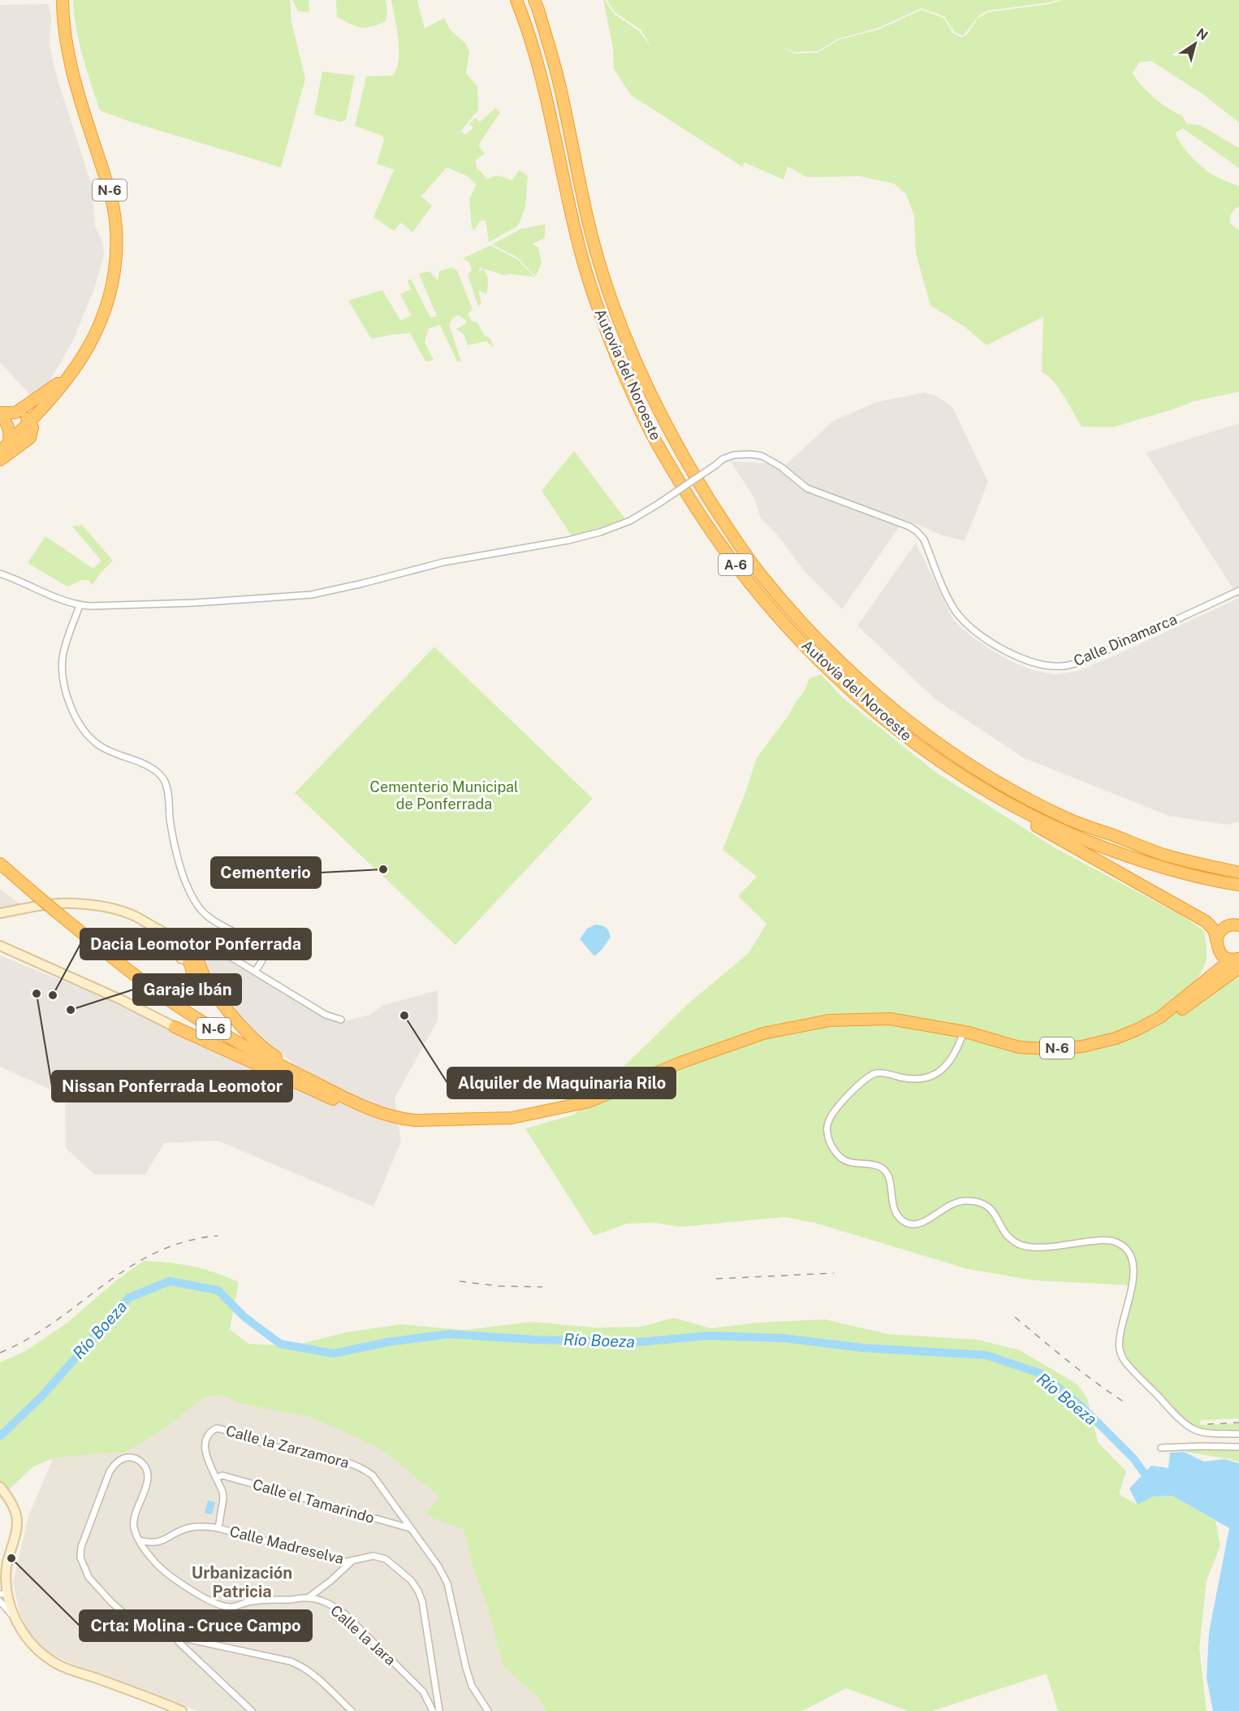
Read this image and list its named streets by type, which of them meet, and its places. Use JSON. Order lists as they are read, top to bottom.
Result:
{
  "streets": {
    "highway": ["N-6", "Autovía del Noroeste", "A-6"],
    "street": [
      "Calle Dinamarca",
      "Calle la Zarzamora",
      "Calle el Tamarindo",
      "Calle Madreselva",
      "Calle la Jara"
    ]
  },
  "crossings": [
    ["Calle la Zarzamora", "Calle el Tamarindo"],
    ["Calle la Zarzamora", "Calle Madreselva"],
    ["Calle Madreselva", "Calle la Jara"]
  ],
  "districts": ["Urbanización Patricia"],
  "water": ["Río Boeza"],
  "parks": ["Cementerio Municipal de Ponferrada"],
  "places": [
    "Cementerio",
    "Nissan Ponferrada Leomotor",
    "Dacia Leomotor Ponferrada",
    "Garaje Ibán",
    "Alquiler de Maquinaria Rilo",
    "Crta: Molina - Cruce Campo"
  ],
  "north": "top right"
}
